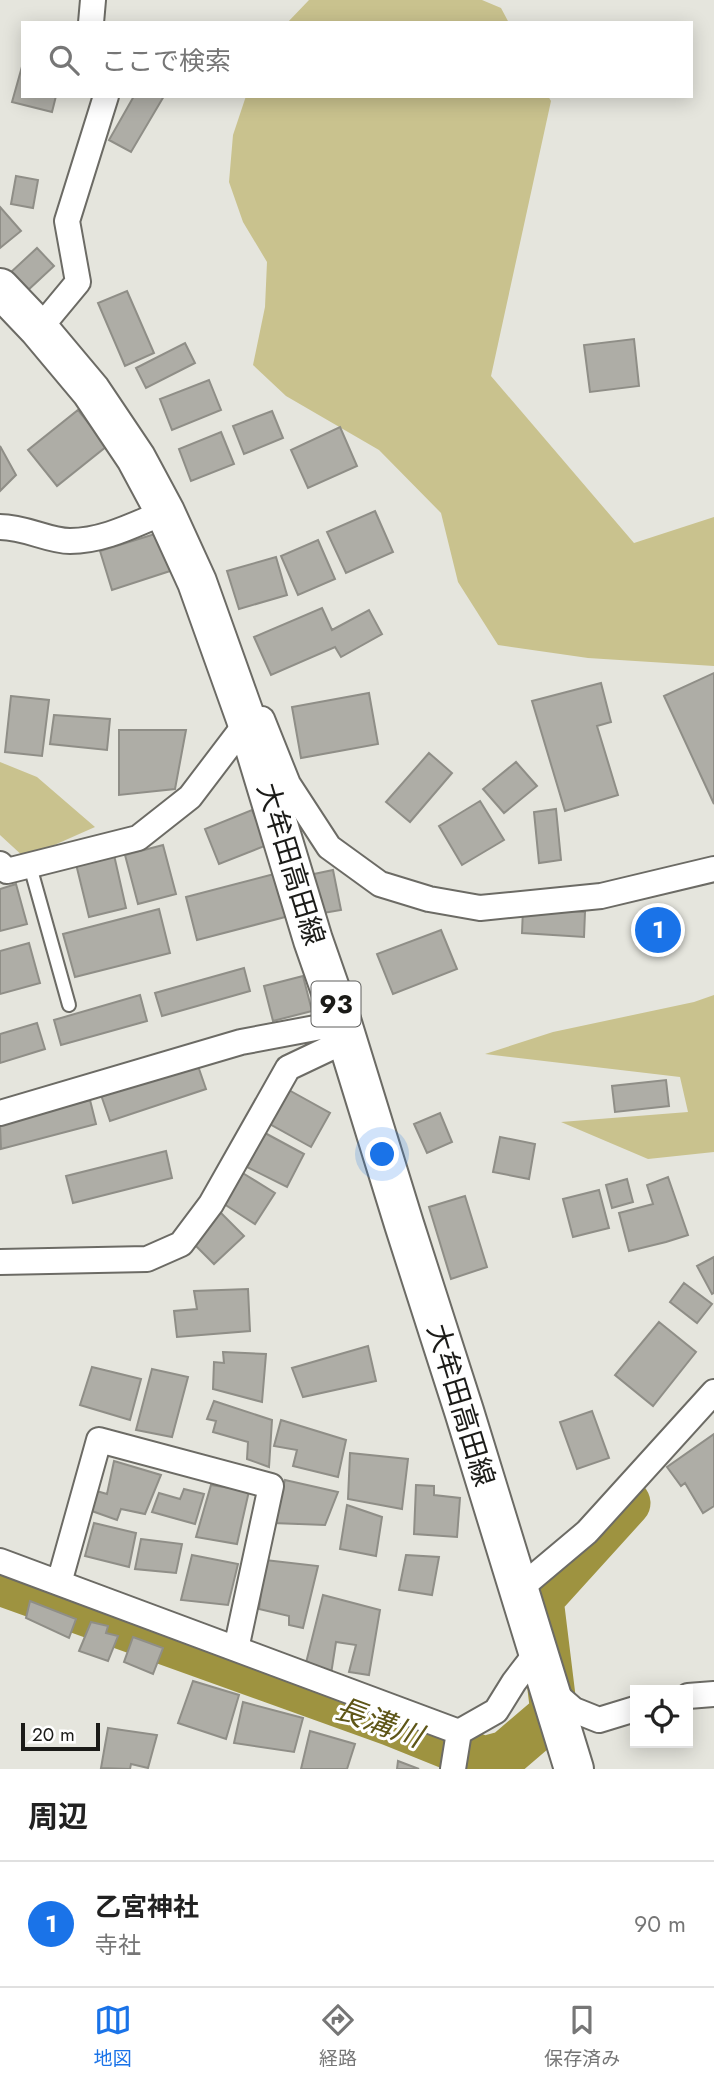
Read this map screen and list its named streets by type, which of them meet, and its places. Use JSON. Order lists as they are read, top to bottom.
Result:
{
  "streets": {
    "main road": ["大牟田高田線", "93"]
  },
  "water": ["長溝川"],
  "scale_bar": "20 m",
  "page": {
    "search": "ここで検索",
    "pins": "1",
    "scale": "20 m",
    "heading": "周辺",
    "list": [
      {
        "mark": "1",
        "name": "乙宮神社",
        "note": "寺社",
        "value": "90 m"
      }
    ],
    "nav": ["地図", "経路", "保存済み"]
  }
}
